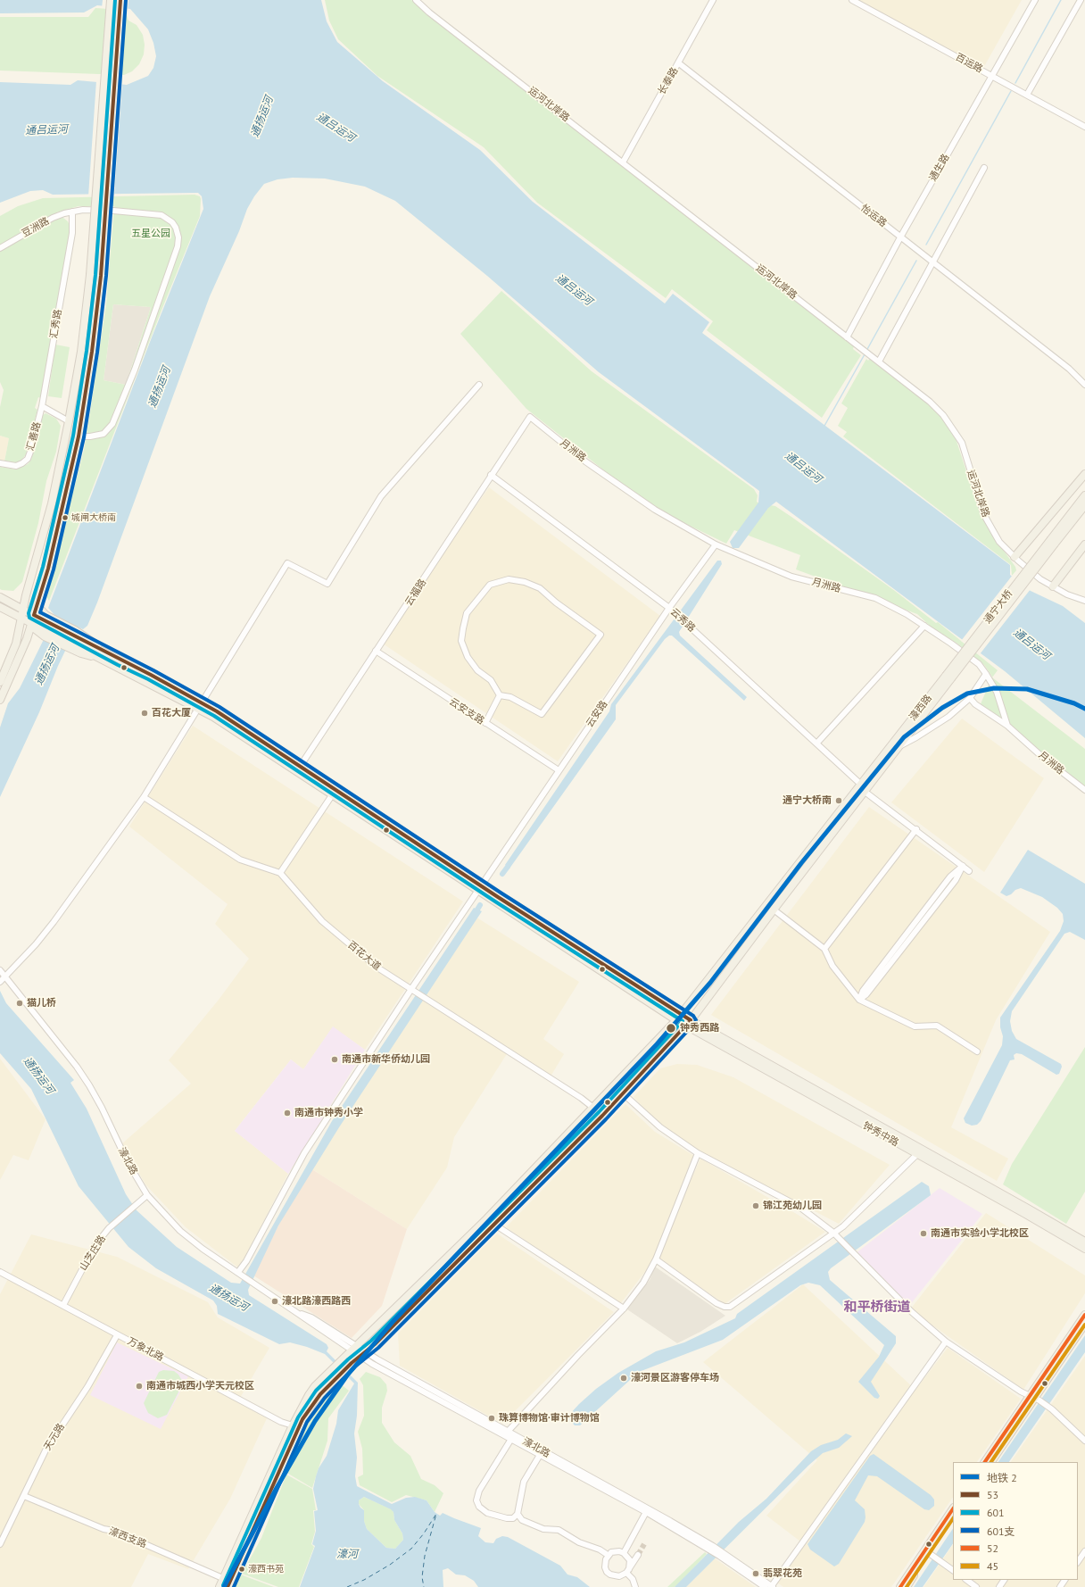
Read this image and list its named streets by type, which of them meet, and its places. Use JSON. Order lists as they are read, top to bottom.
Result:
{
  "streets": {
    "main road": ["通宁大桥", "濠西路", "钟秀中路"],
    "street": [
      "百运路",
      "长泰路",
      "运河北岸路",
      "通生路",
      "怡运路",
      "豆洲路",
      "汇秀路",
      "汇善路",
      "月洲路",
      "云福路",
      "云秀路",
      "云安支路",
      "云安路",
      "百花大道",
      "濠北路",
      "山芝庄路",
      "万象北路",
      "天元路",
      "濠西支路"
    ]
  },
  "crossings": [
    ["百运路", "通生路"],
    ["长泰路", "运河北岸路"],
    ["长泰路", "怡运路"],
    ["运河北岸路", "通生路"],
    ["通生路", "怡运路"],
    ["豆洲路", "汇秀路"],
    ["汇秀路", "汇善路"],
    ["月洲路", "云福路"],
    ["月洲路", "云安路"],
    ["云福路", "云秀路"],
    ["云福路", "云安支路"],
    ["通宁大桥", "濠西路"],
    ["云秀路", "濠西路"],
    ["云秀路", "云安路"],
    ["濠西路", "百花大道"],
    ["濠西路", "钟秀中路"],
    ["濠西路", "濠北路"],
    ["濠西路", "万象北路"],
    ["濠西路", "濠西支路"],
    ["云安支路", "云安路"],
    ["云安路", "百花大道"],
    ["云安路", "濠北路"],
    ["濠北路", "山芝庄路"],
    ["山芝庄路", "万象北路"],
    ["万象北路", "天元路"],
    ["天元路", "濠西支路"]
  ],
  "districts": ["和平桥街道"],
  "water": ["通扬运河", "通吕运河", "濠河"],
  "parks": ["五星公园"],
  "places": [
    "城闸大桥南",
    "百花大厦",
    "通宁大桥南",
    "猫儿桥",
    "钟秀西路",
    "南通市新华侨幼儿园",
    "南通市钟秀小学",
    "锦江苑幼儿园",
    "南通市实验小学北校区",
    "濠北路濠西路西",
    "濠河景区游客停车场",
    "南通市城西小学天元校区",
    "珠算博物馆·审计博物馆",
    "濠西书苑",
    "翡翠花苑"
  ],
  "lines": [
    "transit line 53",
    "transit line 601",
    "transit line 601支",
    "metro line 2",
    "transit line 52",
    "transit line 45"
  ],
  "legend": [
    "地铁 2",
    "53",
    "601",
    "601支",
    "52",
    "45"
  ]
}
